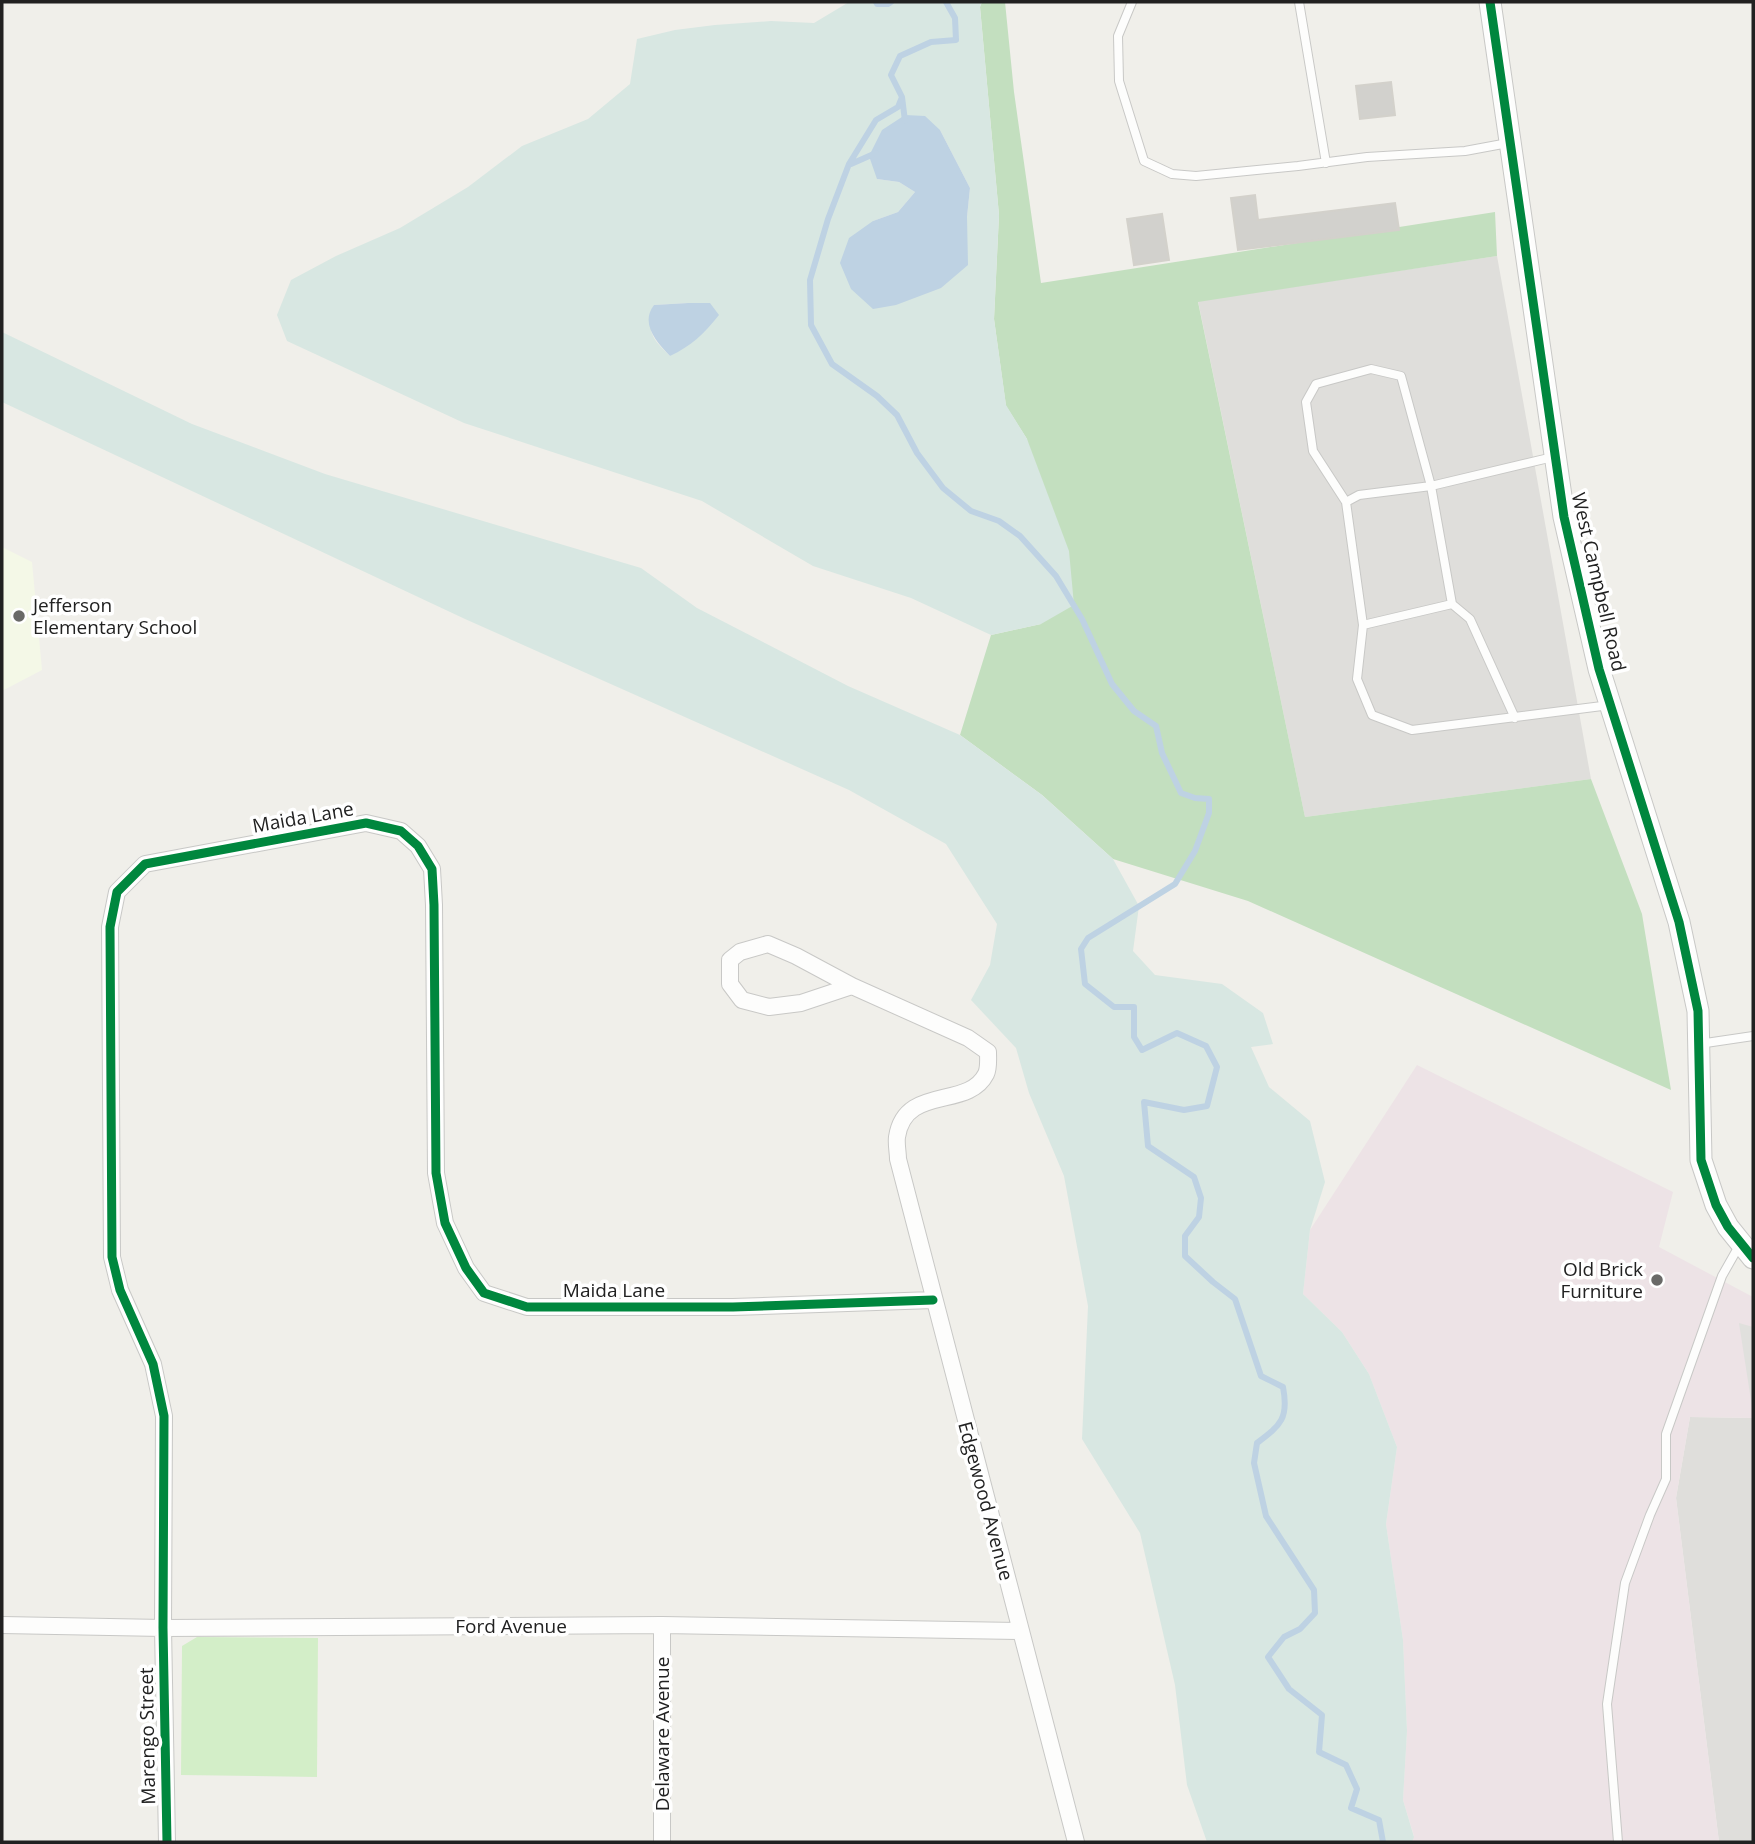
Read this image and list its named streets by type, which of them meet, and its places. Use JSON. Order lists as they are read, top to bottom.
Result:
{
  "streets": {
    "street": [
      "West Campbell Road",
      "Maida Lane",
      "Edgewood Avenue",
      "Ford Avenue",
      "Delaware Avenue",
      "Marengo Street"
    ]
  },
  "crossings": [
    ["Maida Lane", "Edgewood Avenue"],
    ["Maida Lane", "Ford Avenue"],
    ["Maida Lane", "Marengo Street"],
    ["Edgewood Avenue", "Ford Avenue"],
    ["Ford Avenue", "Delaware Avenue"],
    ["Ford Avenue", "Marengo Street"]
  ],
  "places": ["Jefferson Elementary School", "Old Brick Furniture"]
}
